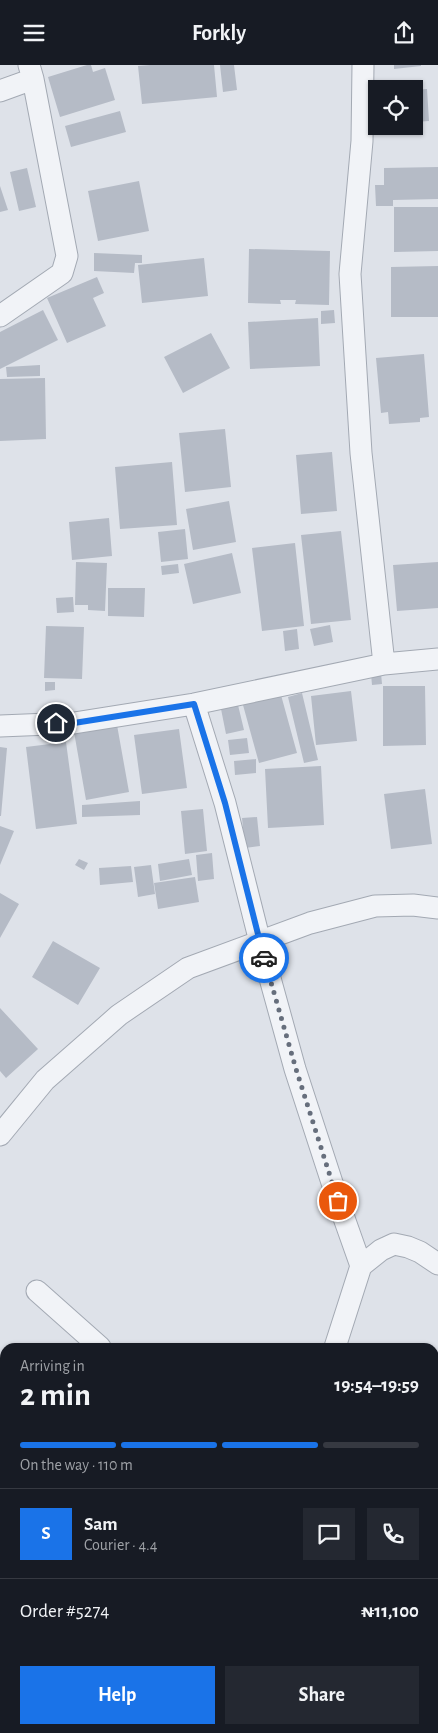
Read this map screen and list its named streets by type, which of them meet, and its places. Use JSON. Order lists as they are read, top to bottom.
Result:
{
  "page": {
    "header": "Forkly",
    "heading": ["2 min", "Arriving in", "19:54–19:59"],
    "panel": [
      "Sam",
      "Courier · 4.4",
      "Order #5274",
      "₦11,100"
    ],
    "bar": "On the way · 110 m",
    "round": "S",
    "buttons": ["Help", "Share"]
  }
}
